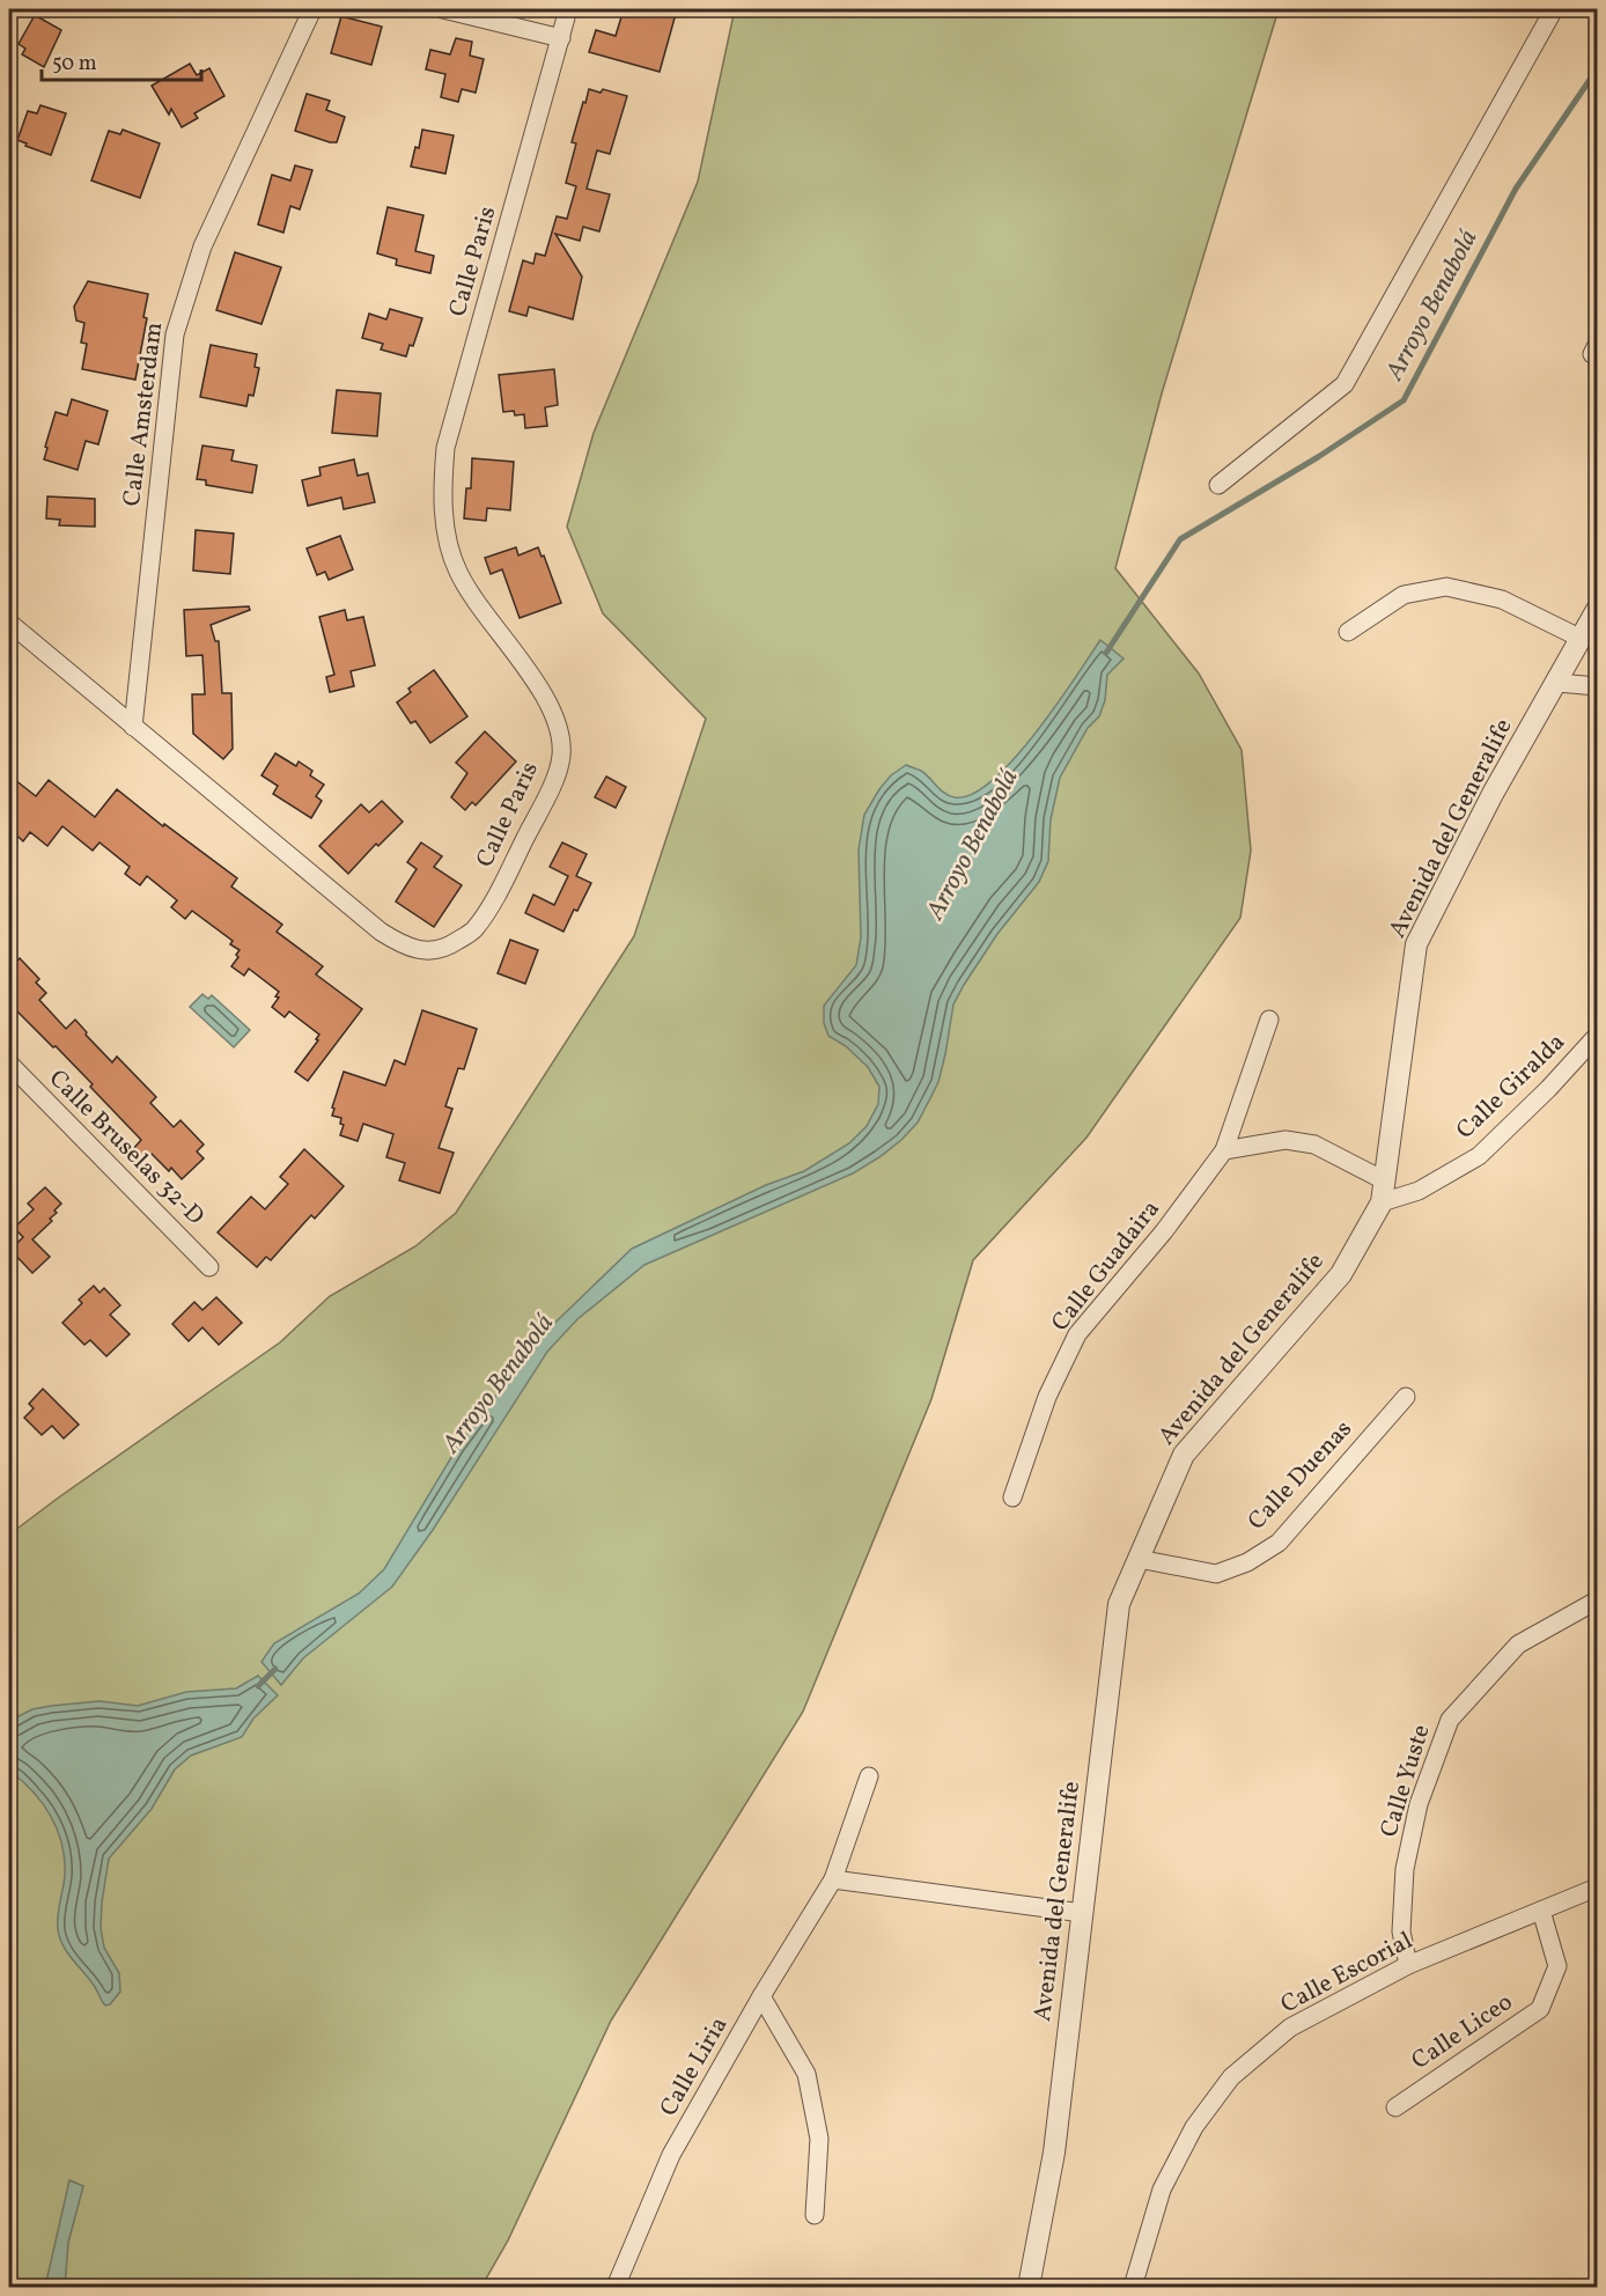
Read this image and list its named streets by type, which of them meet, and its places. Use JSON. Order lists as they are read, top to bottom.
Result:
{
  "streets": {
    "street": [
      "Calle Paris",
      "Calle Amsterdam",
      "Avenida del Generalife",
      "Calle Giralda",
      "Calle Bruselas 32-D",
      "Calle Guadaira",
      "Calle Duenas",
      "Calle Yuste",
      "Calle Escorial",
      "Calle Liceo",
      "Calle Liria"
    ]
  },
  "crossings": [
    ["Calle Paris", "Calle Amsterdam"],
    ["Avenida del Generalife", "Calle Giralda"],
    ["Avenida del Generalife", "Calle Duenas"],
    ["Calle Yuste", "Calle Escorial"],
    ["Calle Escorial", "Calle Liceo"]
  ],
  "water": ["Arroyo Benabolá"],
  "scale_bar": "50 m"
}
